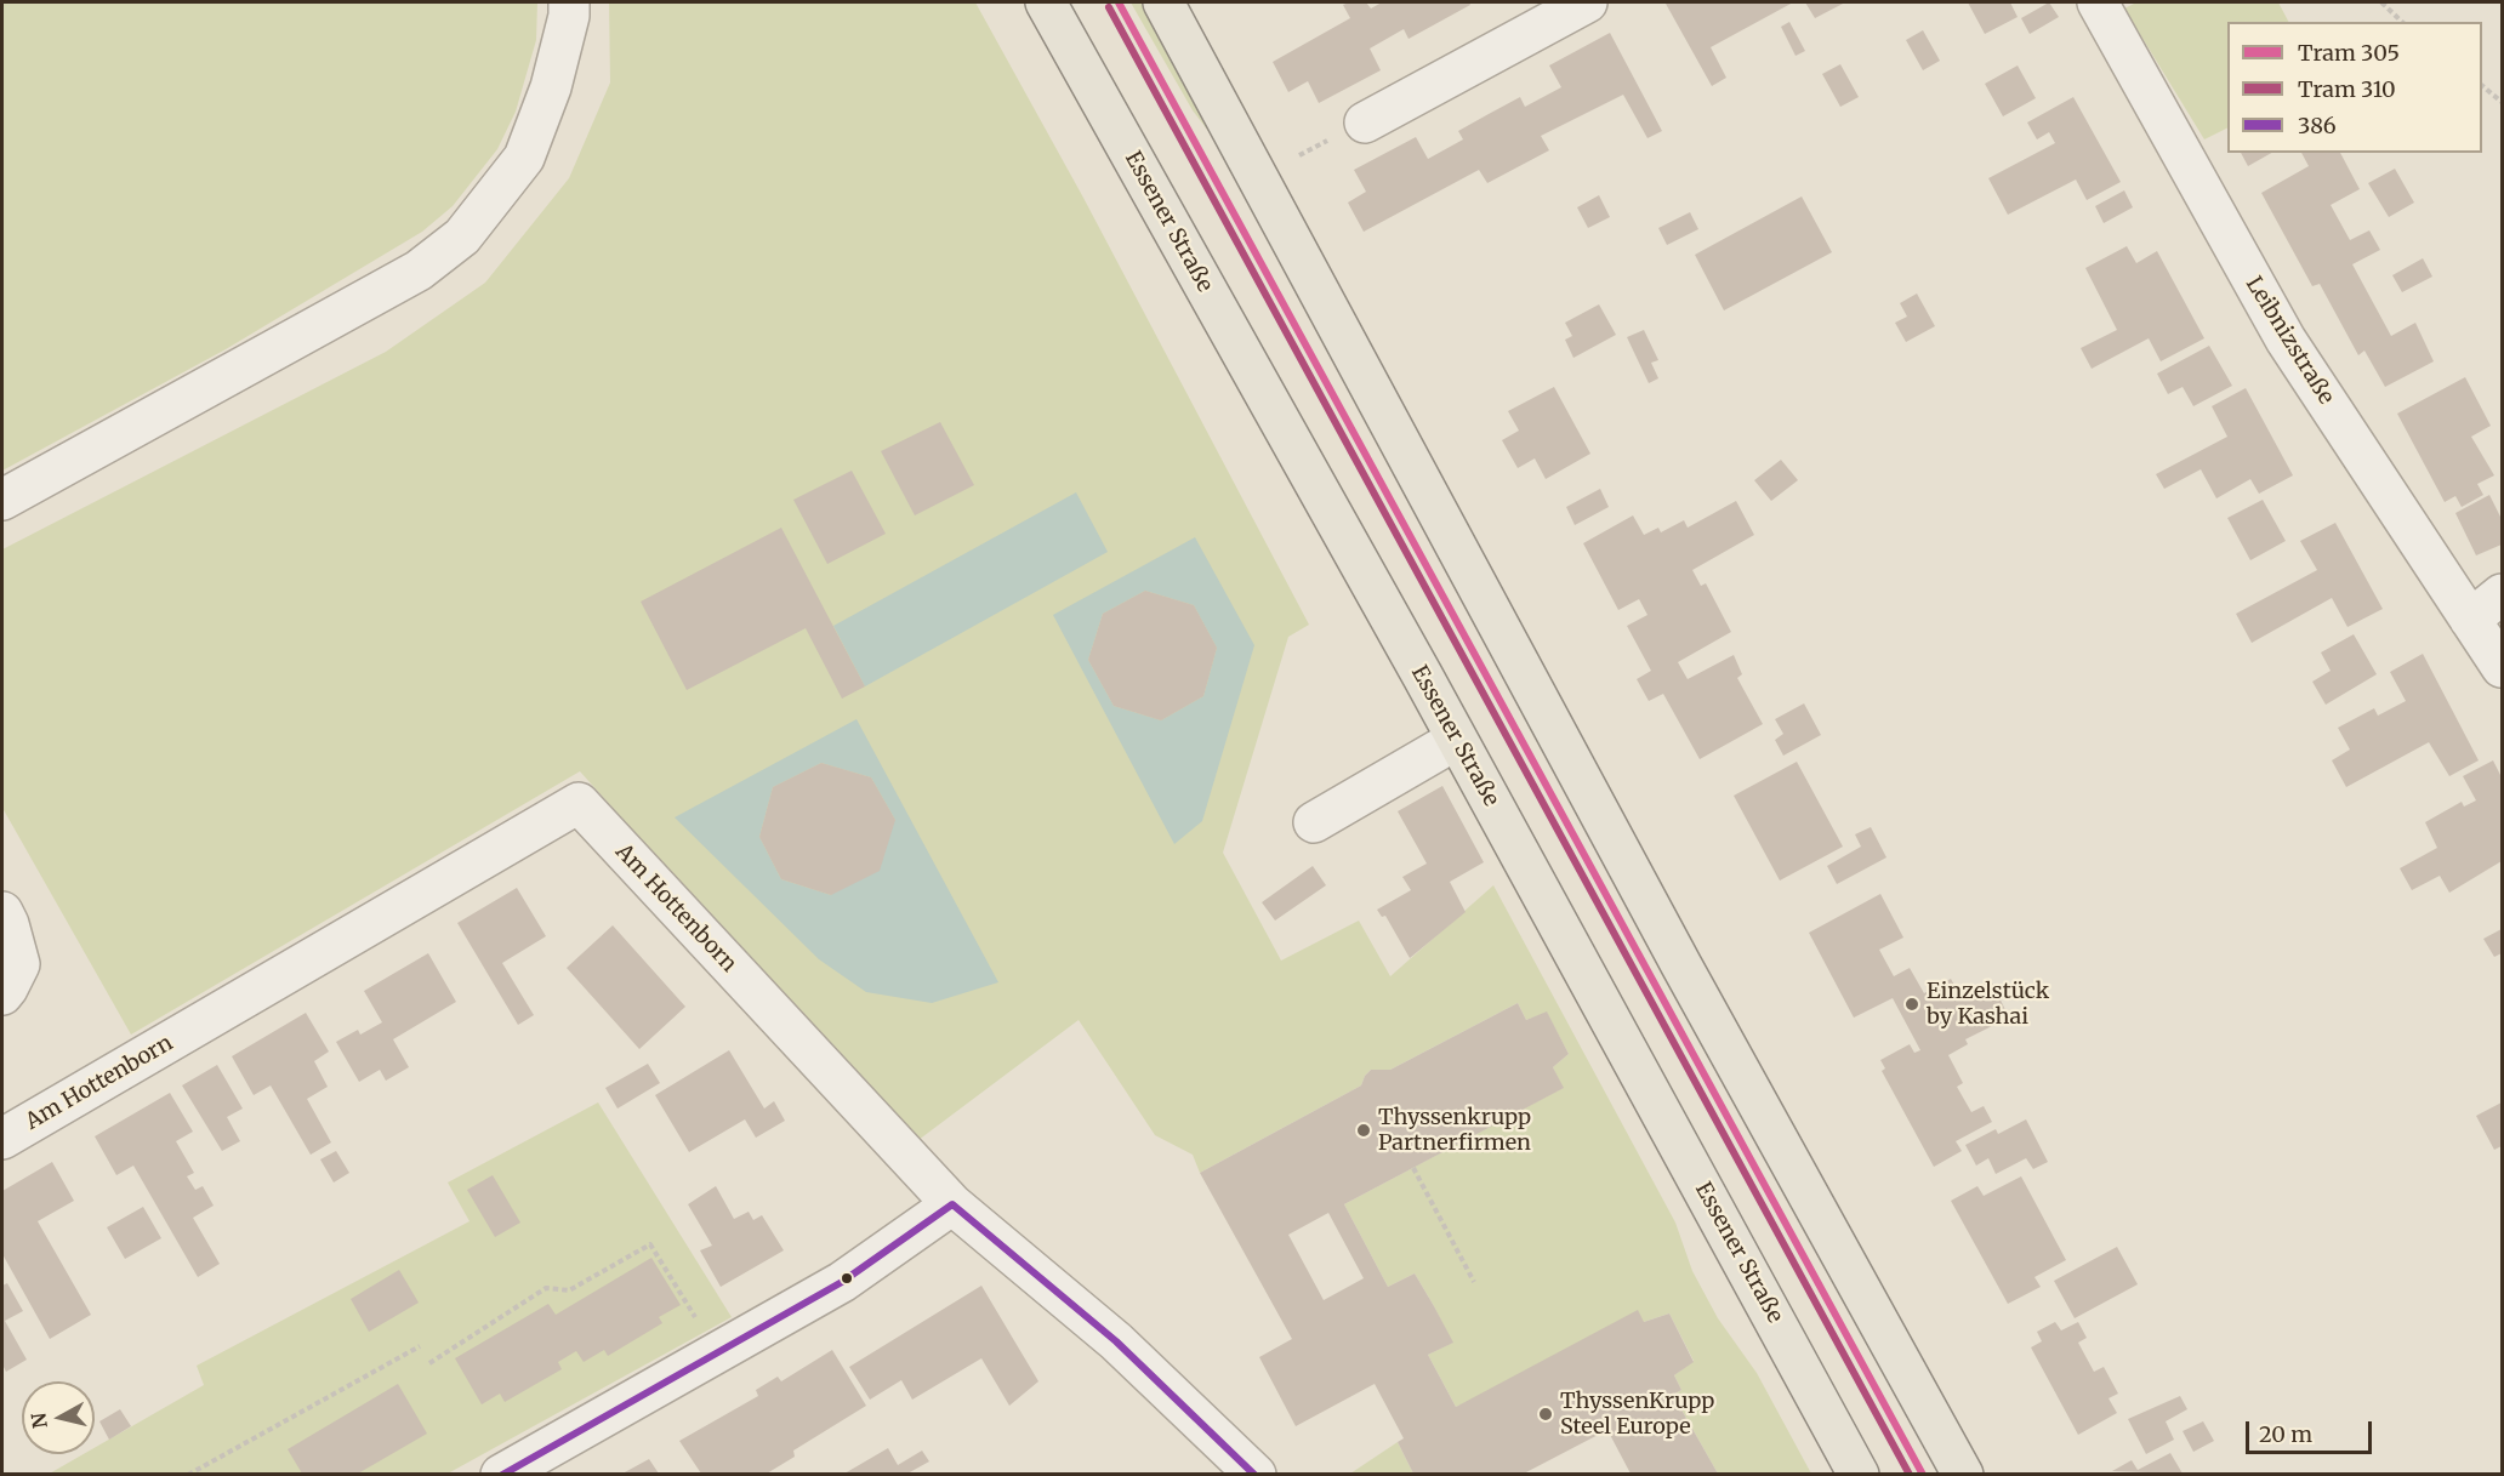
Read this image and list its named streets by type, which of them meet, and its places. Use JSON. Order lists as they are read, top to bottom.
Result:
{
  "streets": {
    "main road": ["Essener Straße"],
    "street": ["Leibnizstraße", "Am Hottenborn"]
  },
  "places": ["Einzelstück by Kashai", "Thyssenkrupp Partnerfirmen", "ThyssenKrupp Steel Europe"],
  "lines": ["tram line 305", "tram line 310", "transit line 386"],
  "legend": ["Tram 305", "Tram 310", "386"],
  "scale_bar": "20 m",
  "north": "left"
}
